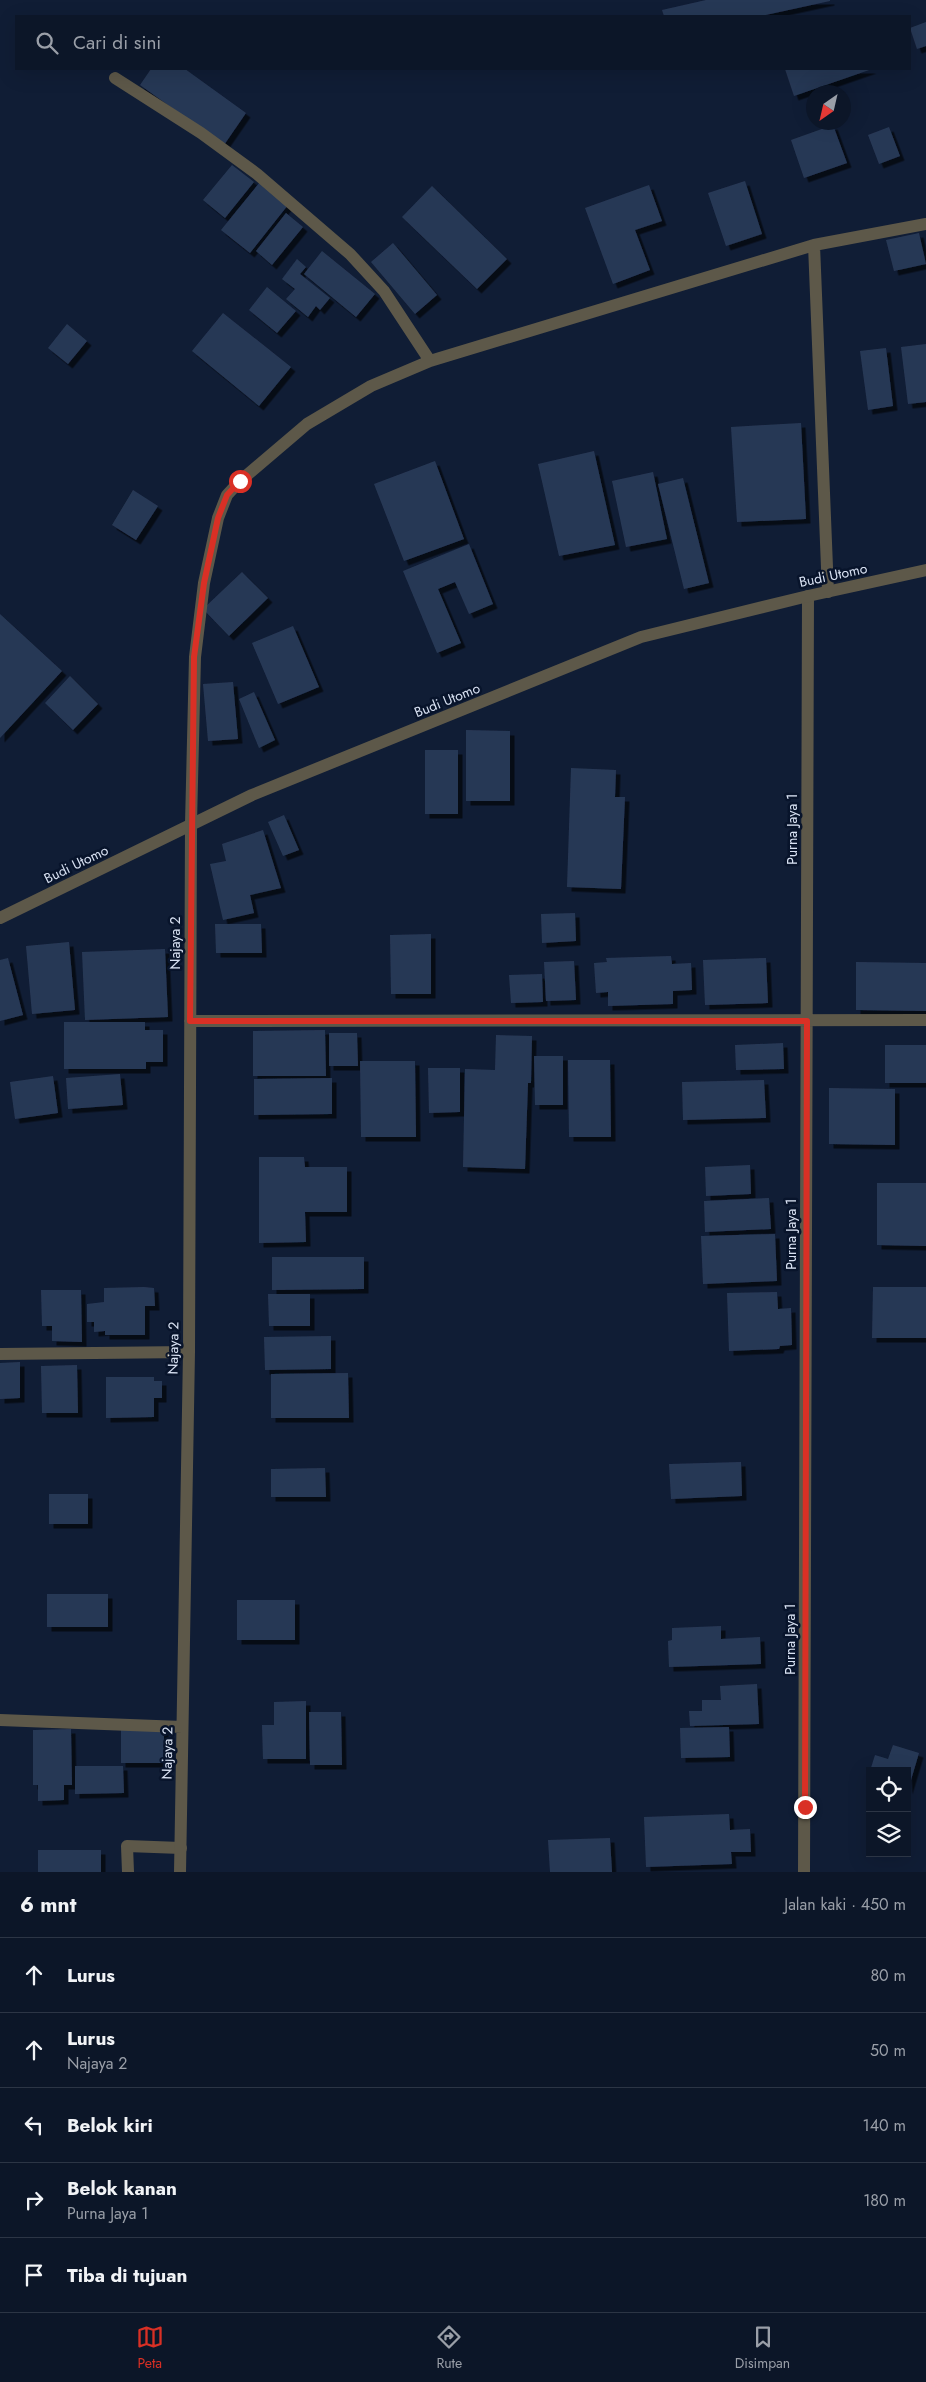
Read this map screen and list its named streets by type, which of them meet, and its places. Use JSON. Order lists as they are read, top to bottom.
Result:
{
  "streets": {
    "street": ["Budi Utomo", "Purna Jaya 1", "Najaya 2"]
  },
  "crossings": [
    ["Budi Utomo", "Purna Jaya 1"],
    ["Budi Utomo", "Najaya 2"]
  ],
  "north": "bottom left",
  "page": {
    "search": "Cari di sini",
    "heading": ["6 mnt", "Jalan kaki · 450 m"],
    "list": [
      ["Lurus", "80 m"],
      ["Lurus", "Najaya 2", "50 m"],
      ["Belok kiri", "140 m"],
      ["Belok kanan", "Purna Jaya 1", "180 m"],
      "Tiba di tujuan"
    ],
    "nav": ["Peta", "Rute", "Disimpan"]
  }
}
